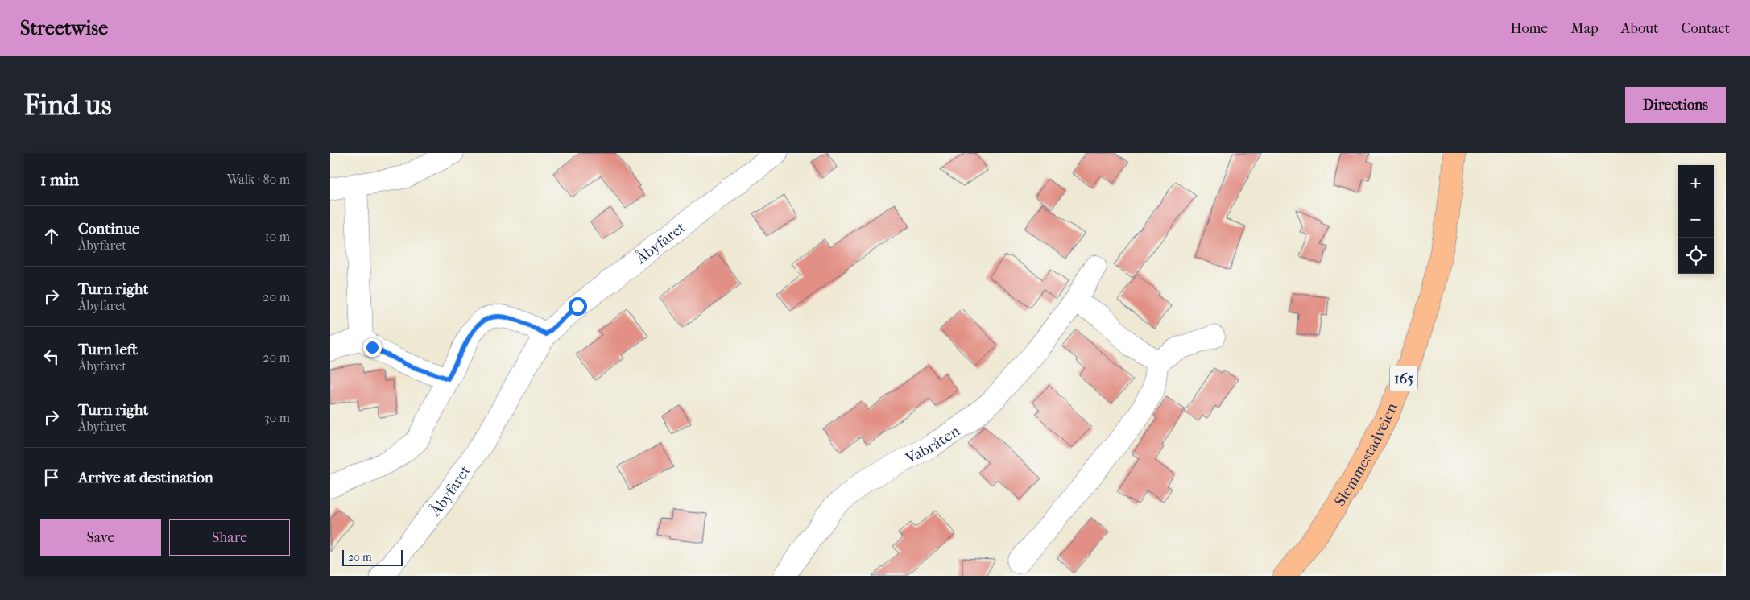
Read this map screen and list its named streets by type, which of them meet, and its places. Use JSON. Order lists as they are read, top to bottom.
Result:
{
  "streets": {
    "main road": ["165", "Slemmestadveien"],
    "street": ["Åbyfaret", "Vabråten"]
  },
  "scale_bar": "20 m",
  "page": {
    "header": "Streetwise",
    "nav": [
      "Home",
      "Map",
      "About",
      "Contact"
    ],
    "buttons": [
      "Directions",
      ["Save", "Share"]
    ],
    "title": "Find us",
    "heading": ["1 min", "Walk · 80 m"],
    "map_buttons": ["+", "−"],
    "list": [
      ["Continue", "Åbyfaret", "10 m"],
      ["Turn right", "Åbyfaret", "20 m"],
      ["Turn left", "Åbyfaret", "20 m"],
      ["Turn right", "Åbyfaret", "30 m"],
      "Arrive at destination"
    ],
    "scale": "20 m"
  }
}
